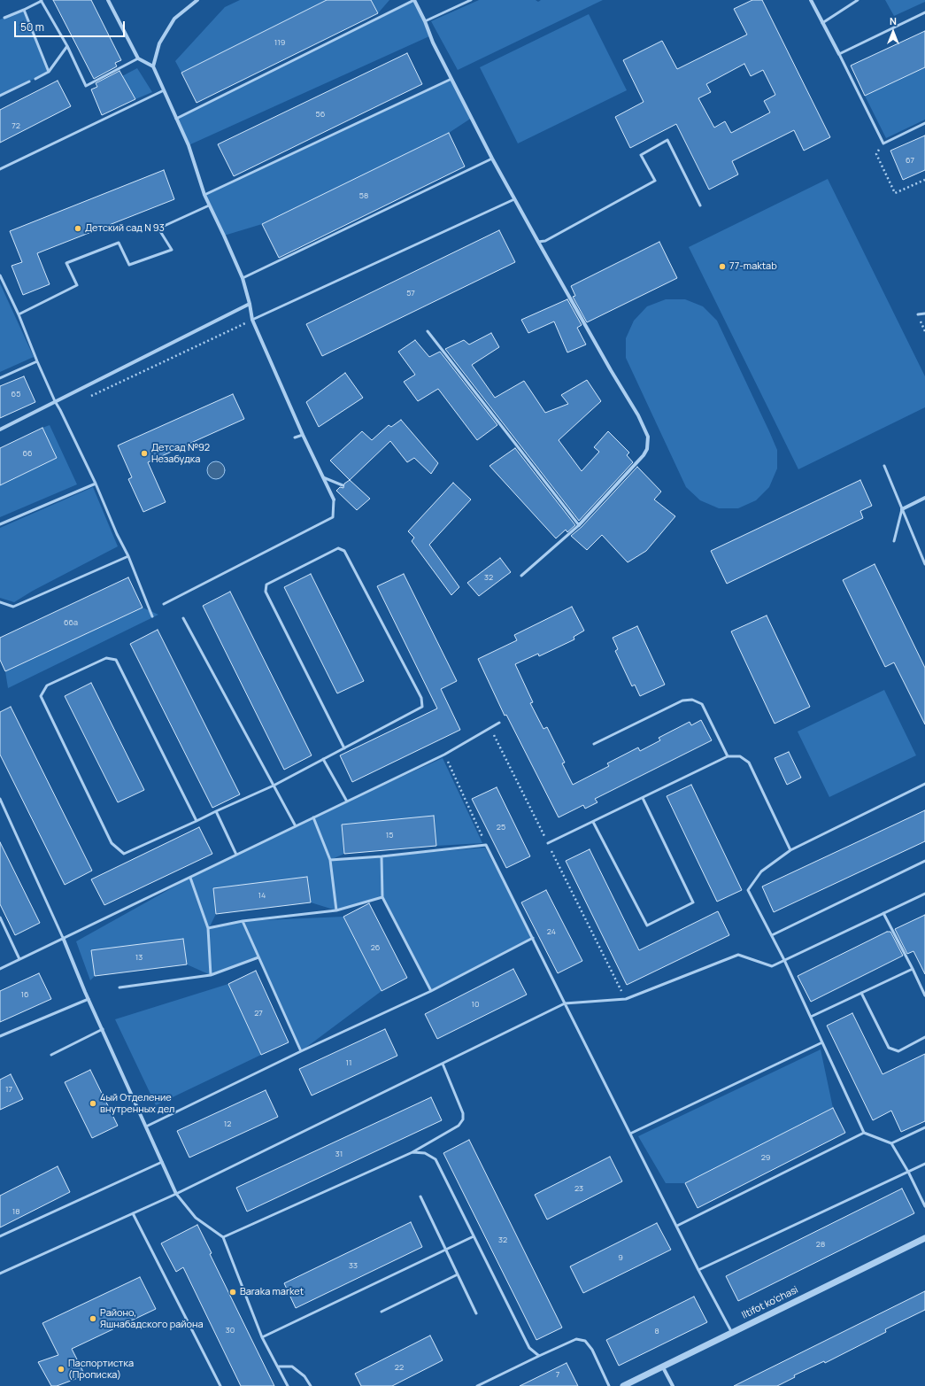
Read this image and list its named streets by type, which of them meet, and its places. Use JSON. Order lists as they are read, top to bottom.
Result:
{
  "streets": {
    "street": ["Iltifot ko'chasi"]
  },
  "places": [
    "Детский сад N 93",
    "77-maktab",
    "Детсад №92 Незабудка",
    "4ый Отделение внутренных дел",
    "Baraka market",
    "Районо, Яшнабадского района",
    "Паспортистка (Прописка)"
  ],
  "house_numbers": [
    "119",
    "56",
    "72",
    "67",
    "58",
    "57",
    "65",
    "66",
    "32",
    "66а",
    "25",
    "15",
    "14",
    "24",
    "26",
    "13",
    "16",
    "10",
    "27",
    "11",
    "17",
    "12",
    "31",
    "29",
    "23",
    "18",
    "32",
    "28",
    "9",
    "33",
    "30",
    "8",
    "22",
    "7"
  ],
  "scale_bar": "50 m",
  "north": "top"
}
